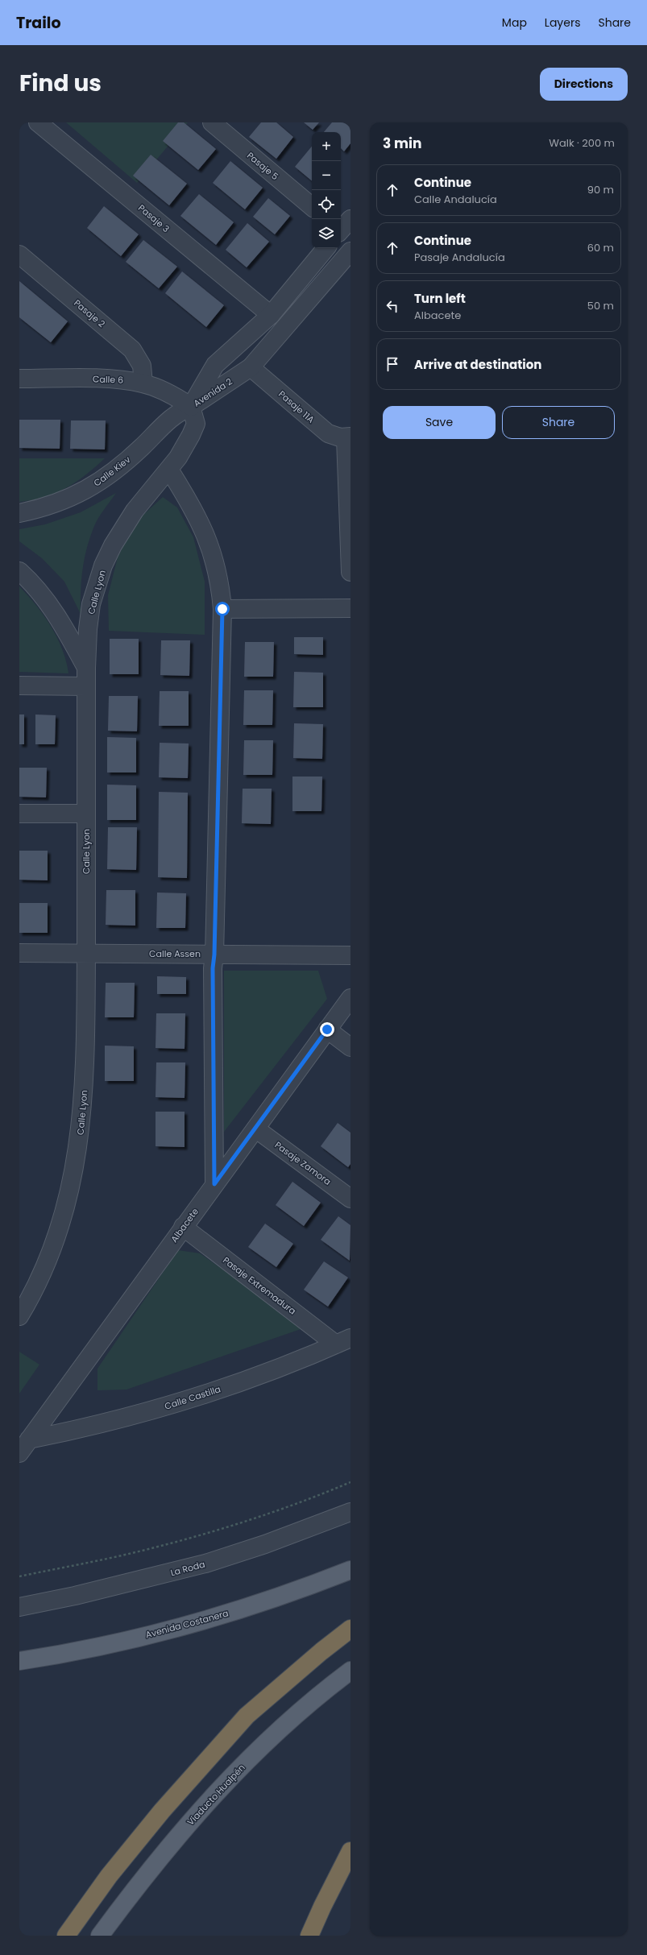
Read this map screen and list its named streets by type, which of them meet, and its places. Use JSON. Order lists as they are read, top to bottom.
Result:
{
  "streets": {
    "main road": ["Avenida Costanera", "Viaducto Hualpén"],
    "street": [
      "Pasaje 5",
      "Pasaje 3",
      "Pasaje 2",
      "Calle 6",
      "Avenida 2",
      "Pasaje 11A",
      "Calle Kiev",
      "Calle Lyon",
      "Calle Assen",
      "Pasaje Zamora",
      "Albacete",
      "Pasaje Extremadura",
      "Calle Castilla",
      "La Roda"
    ]
  },
  "crossings": [
    ["Pasaje 3", "Avenida 2"],
    ["Pasaje 2", "Calle 6"],
    ["Calle 6", "Avenida 2"],
    ["Calle 6", "Calle Kiev"],
    ["Calle 6", "Calle Lyon"],
    ["Avenida 2", "Pasaje 11A"],
    ["Avenida 2", "Calle Kiev"],
    ["Avenida 2", "Calle Lyon"],
    ["Calle Kiev", "Calle Lyon"],
    ["Calle Lyon", "Calle Assen"],
    ["Pasaje Zamora", "Albacete"],
    ["Albacete", "Pasaje Extremadura"],
    ["Albacete", "Calle Castilla"],
    ["Pasaje Extremadura", "Calle Castilla"]
  ],
  "page": {
    "header": "Trailo",
    "nav": ["Map", "Layers", "Share"],
    "title": "Find us",
    "buttons": [
      "Directions",
      ["Save", "Share"]
    ],
    "heading": ["3 min", "Walk · 200 m"],
    "map_buttons": ["+", "−"],
    "list": [
      ["Continue", "Calle Andalucía", "90 m"],
      ["Continue", "Pasaje Andalucía", "60 m"],
      ["Turn left", "Albacete", "50 m"],
      "Arrive at destination"
    ]
  }
}
